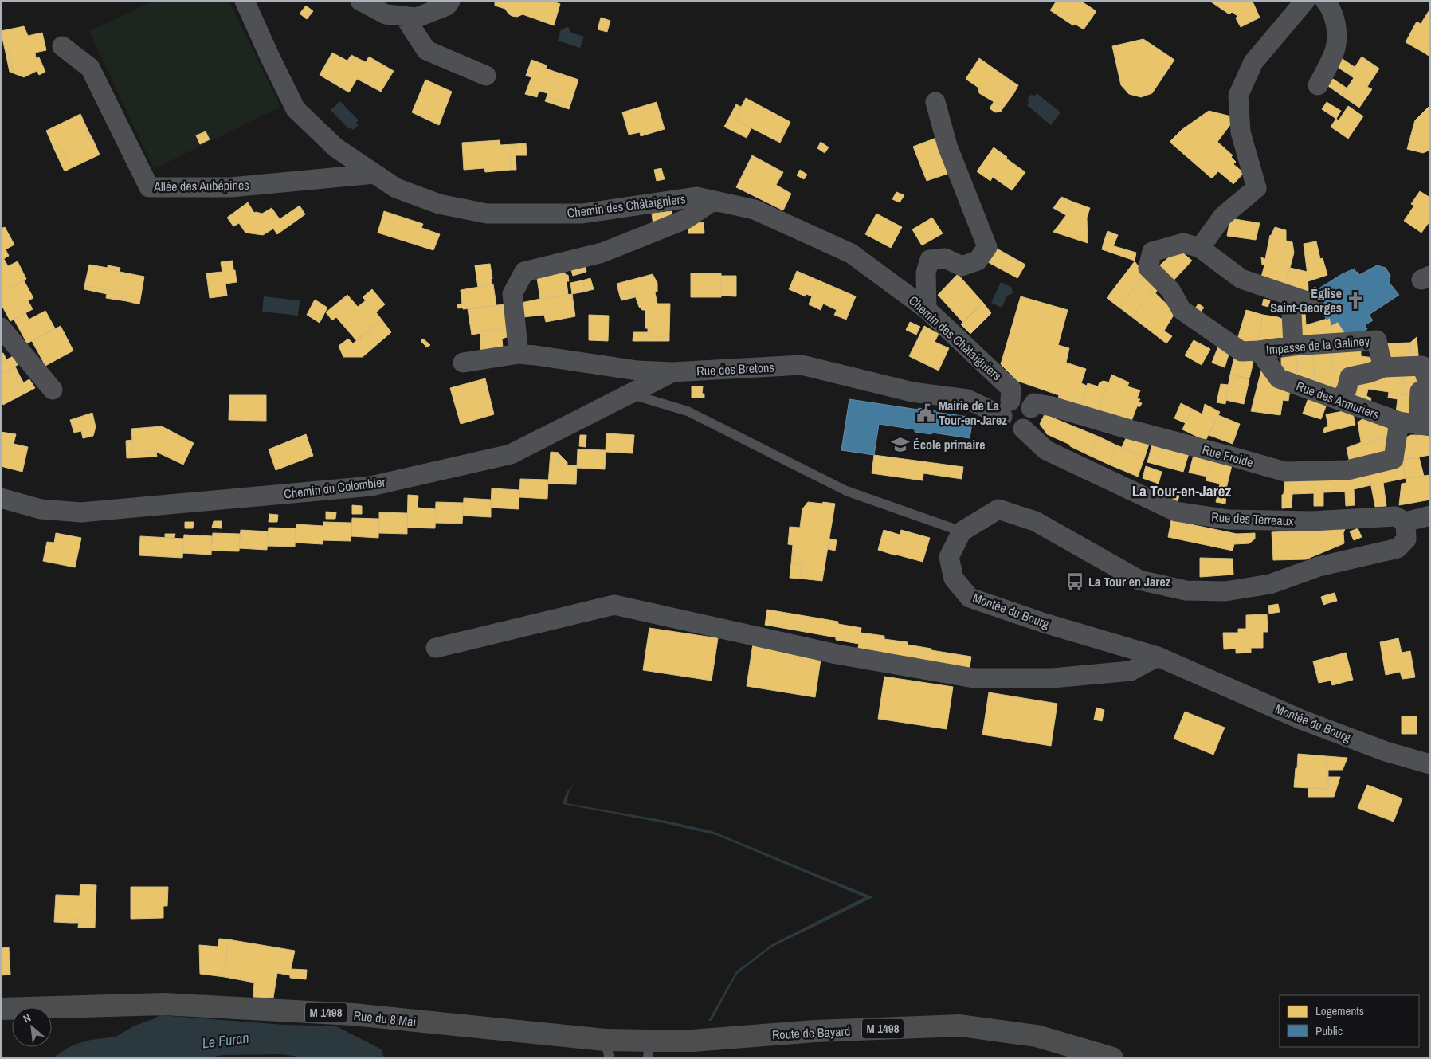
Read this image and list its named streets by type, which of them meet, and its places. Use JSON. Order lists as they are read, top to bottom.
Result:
{
  "streets": {
    "main road": ["M 1498", "Rue du 8 Mai", "Route de Bayard"],
    "street": [
      "Allée des Aubépines",
      "Chemin des Châtaigniers",
      "Impasse de la Galiney",
      "Rue des Bretons",
      "Rue des Armuriers",
      "Rue Froide",
      "Chemin du Colombier",
      "Rue des Terreaux",
      "Montée du Bourg"
    ]
  },
  "crossings": [
    ["Allée des Aubépines", "Chemin des Châtaigniers"],
    ["Chemin des Châtaigniers", "Rue des Bretons"],
    ["Chemin des Châtaigniers", "Rue Froide"],
    ["Chemin des Châtaigniers", "Rue des Terreaux"],
    ["Impasse de la Galiney", "Rue des Armuriers"],
    ["Rue des Bretons", "Rue Froide"],
    ["Rue des Bretons", "Chemin du Colombier"],
    ["Rue des Bretons", "Rue des Terreaux"],
    ["Rue des Armuriers", "Rue Froide"],
    ["Rue Froide", "Rue des Terreaux"],
    ["Rue du 8 Mai", "Route de Bayard"]
  ],
  "districts": ["La Tour-en-Jarez"],
  "water": ["Le Furan"],
  "places": {
    "church": ["Église Saint-Georges"],
    "public building": ["Mairie de La Tour-en-Jarez"],
    "school or university": ["École primaire"],
    "bus stop": ["La Tour en Jarez"]
  },
  "legend": ["Logements", "Public"],
  "north": "top left"
}
